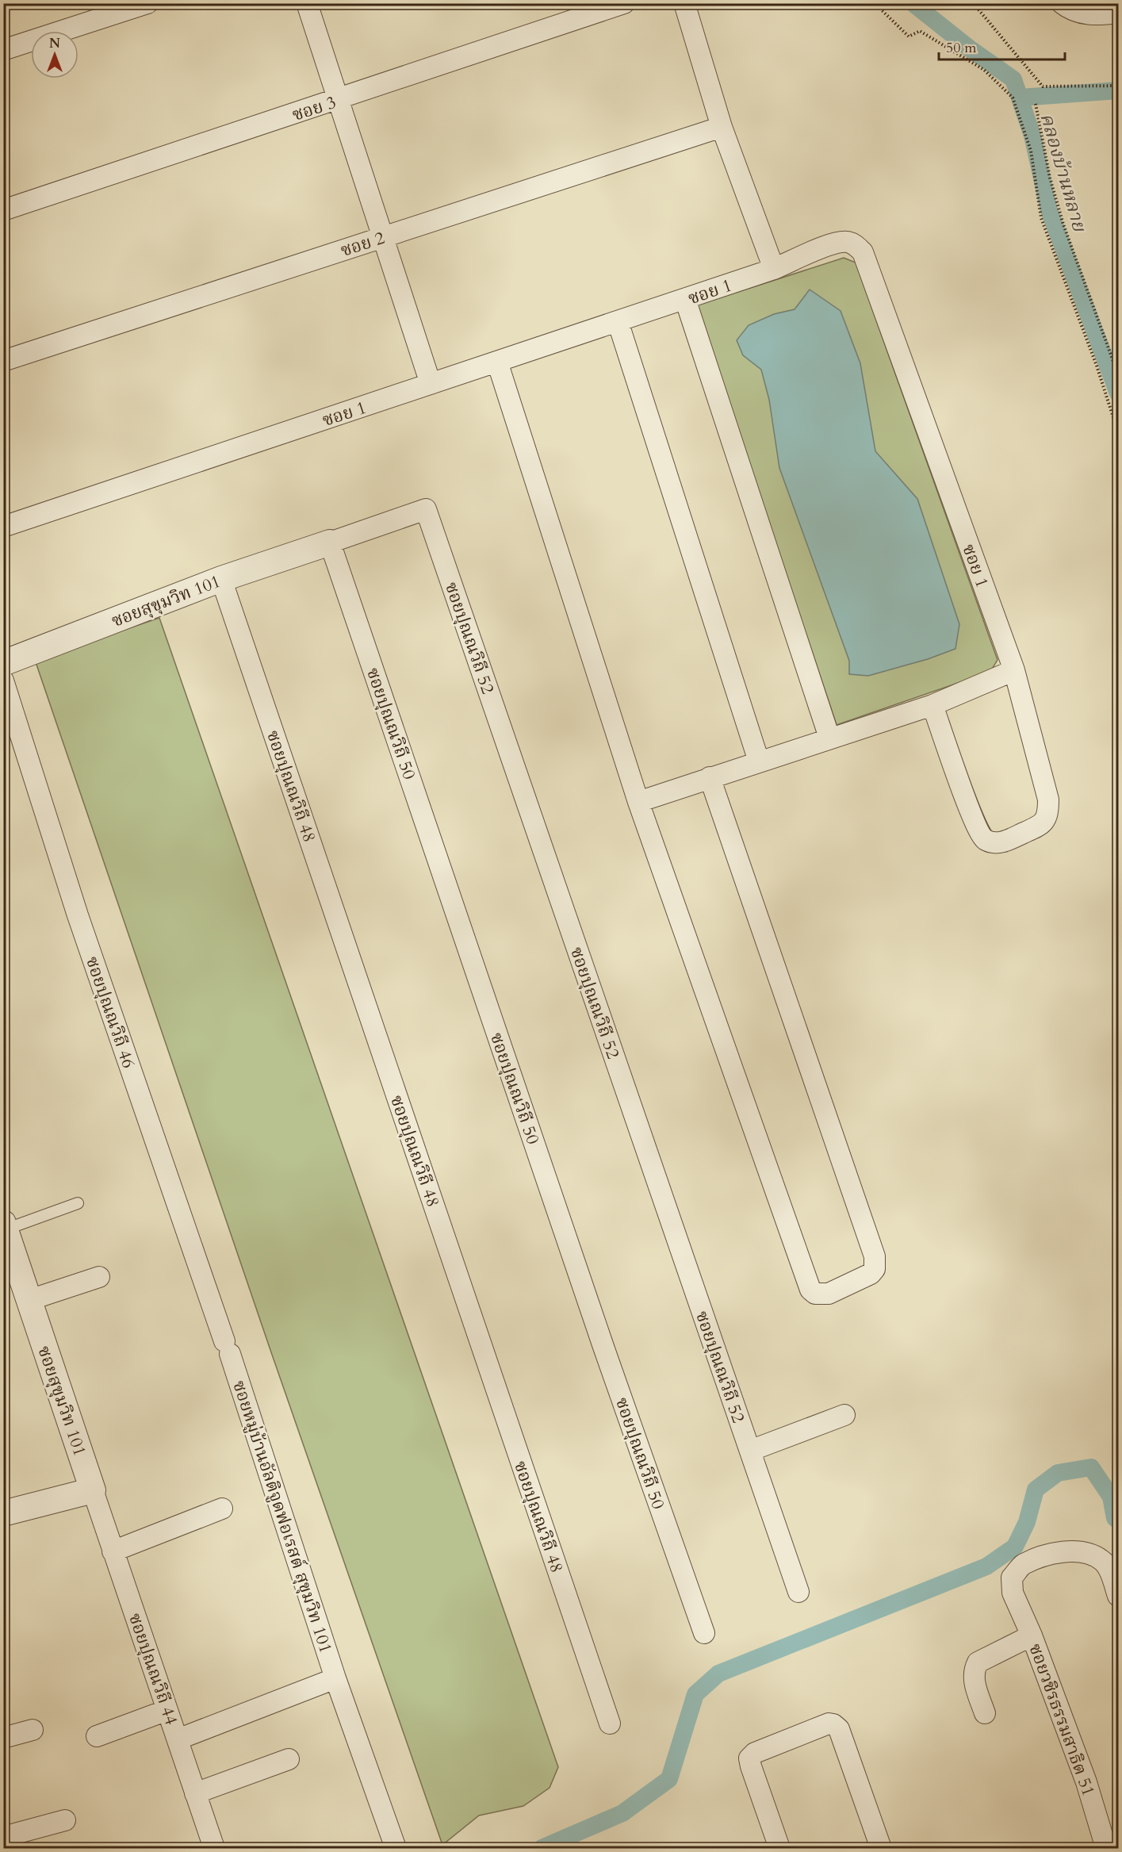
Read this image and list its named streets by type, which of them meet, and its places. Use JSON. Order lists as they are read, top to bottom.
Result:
{
  "streets": {
    "street": [
      "ซอย 3",
      "ซอย 2",
      "ซอย 1",
      "ซอยสุขุมวิท 101",
      "ซอยปุณณวิถี 52",
      "ซอยปุณณวิถี 50",
      "ซอยปุณณวิถี 48",
      "ซอยปุณณวิถี 46",
      "ซอยหมู่บ้านอัลติจูดฟอเรสต์ สุขุมวิท 101",
      "ซอยปุณณวิถี 44",
      "ซอยวชิรธรรมสาธิต 51"
    ]
  },
  "crossings": [
    ["ซอยสุขุมวิท 101", "ซอยปุณณวิถี 52"],
    ["ซอยสุขุมวิท 101", "ซอยปุณณวิถี 50"],
    ["ซอยสุขุมวิท 101", "ซอยปุณณวิถี 48"],
    ["ซอยสุขุมวิท 101", "ซอยปุณณวิถี 44"],
    ["ซอยปุณณวิถี 52", "ซอยปุณณวิถี 50"],
    ["ซอยปุณณวิถี 46", "ซอยหมู่บ้านอัลติจูดฟอเรสต์ สุขุมวิท 101"]
  ],
  "water": ["คลองบ้านหลาย"],
  "scale_bar": "50 m",
  "north": "top"
}
